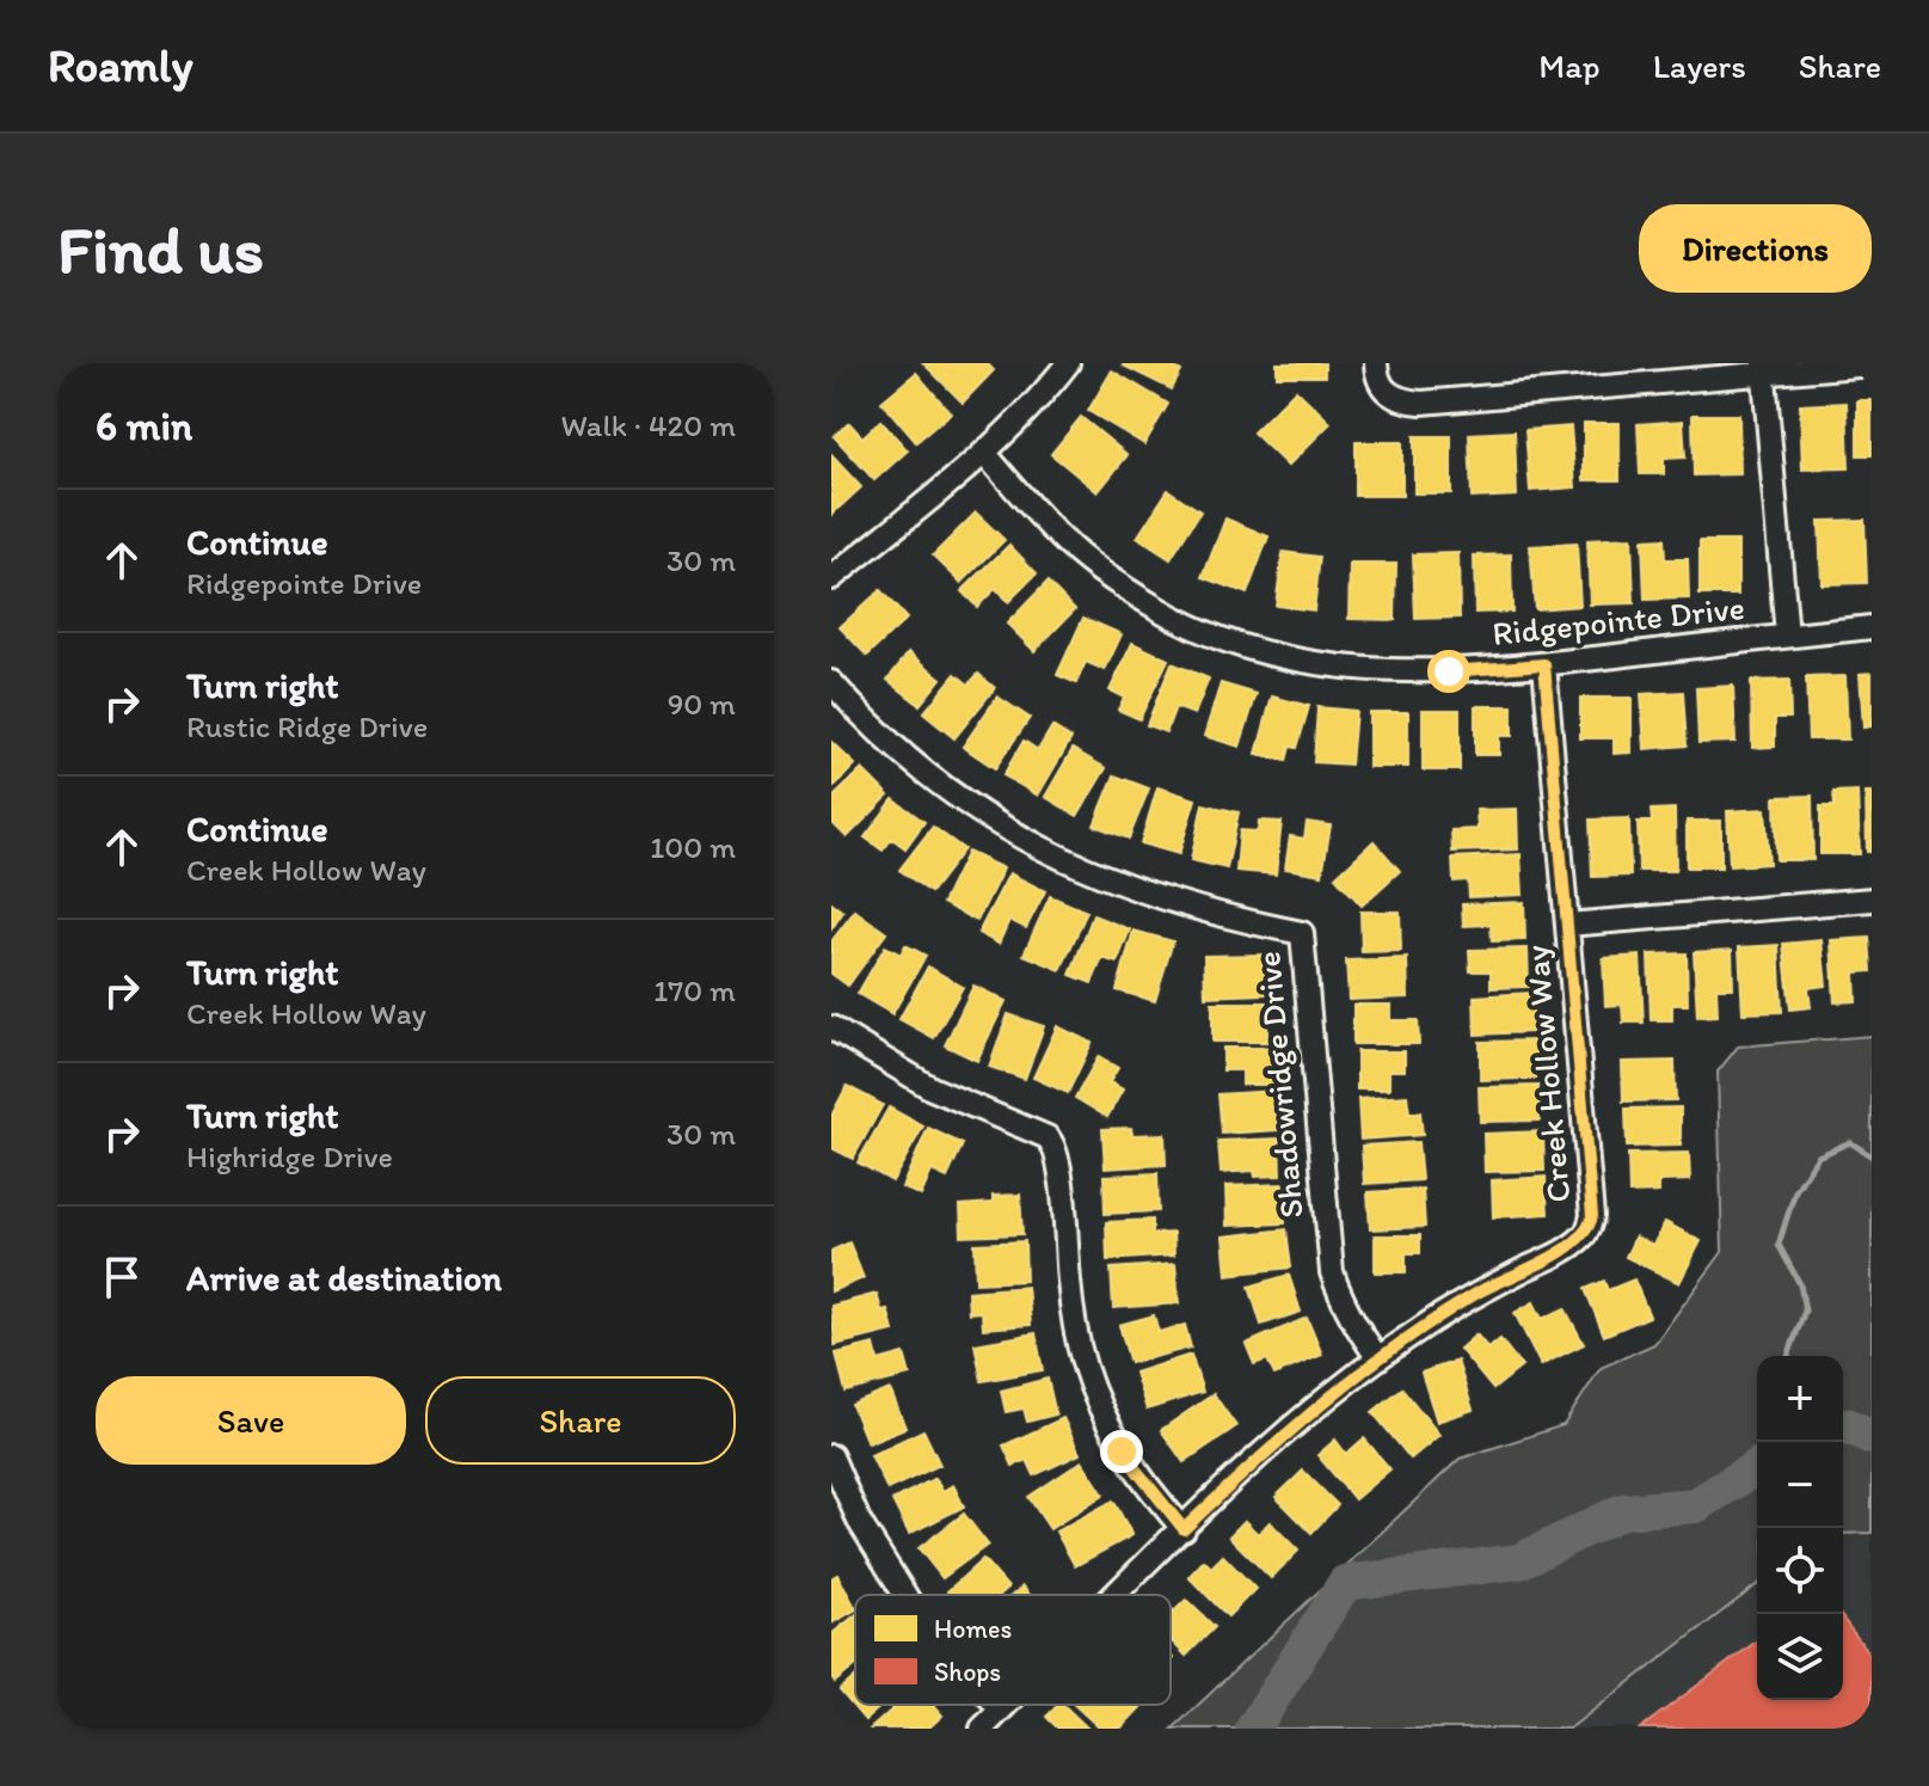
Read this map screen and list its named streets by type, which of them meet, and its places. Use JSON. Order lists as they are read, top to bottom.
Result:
{
  "streets": {
    "street": ["Ridgepointe Drive", "Creek Hollow Way", "Shadowridge Drive"]
  },
  "crossings": [
    ["Creek Hollow Way", "Shadowridge Drive"]
  ],
  "legend": ["Homes", "Shops"],
  "page": {
    "header": "Roamly",
    "nav": ["Map", "Layers", "Share"],
    "buttons": [
      "Directions",
      ["Save", "Share"]
    ],
    "title": "Find us",
    "heading": ["6 min", "Walk · 420 m"],
    "list": [
      ["Continue", "Ridgepointe Drive", "30 m"],
      ["Turn right", "Rustic Ridge Drive", "90 m"],
      ["Continue", "Creek Hollow Way", "100 m"],
      ["Turn right", "Creek Hollow Way", "170 m"],
      ["Turn right", "Highridge Drive", "30 m"],
      "Arrive at destination"
    ],
    "map_buttons": ["+", "−"]
  }
}
